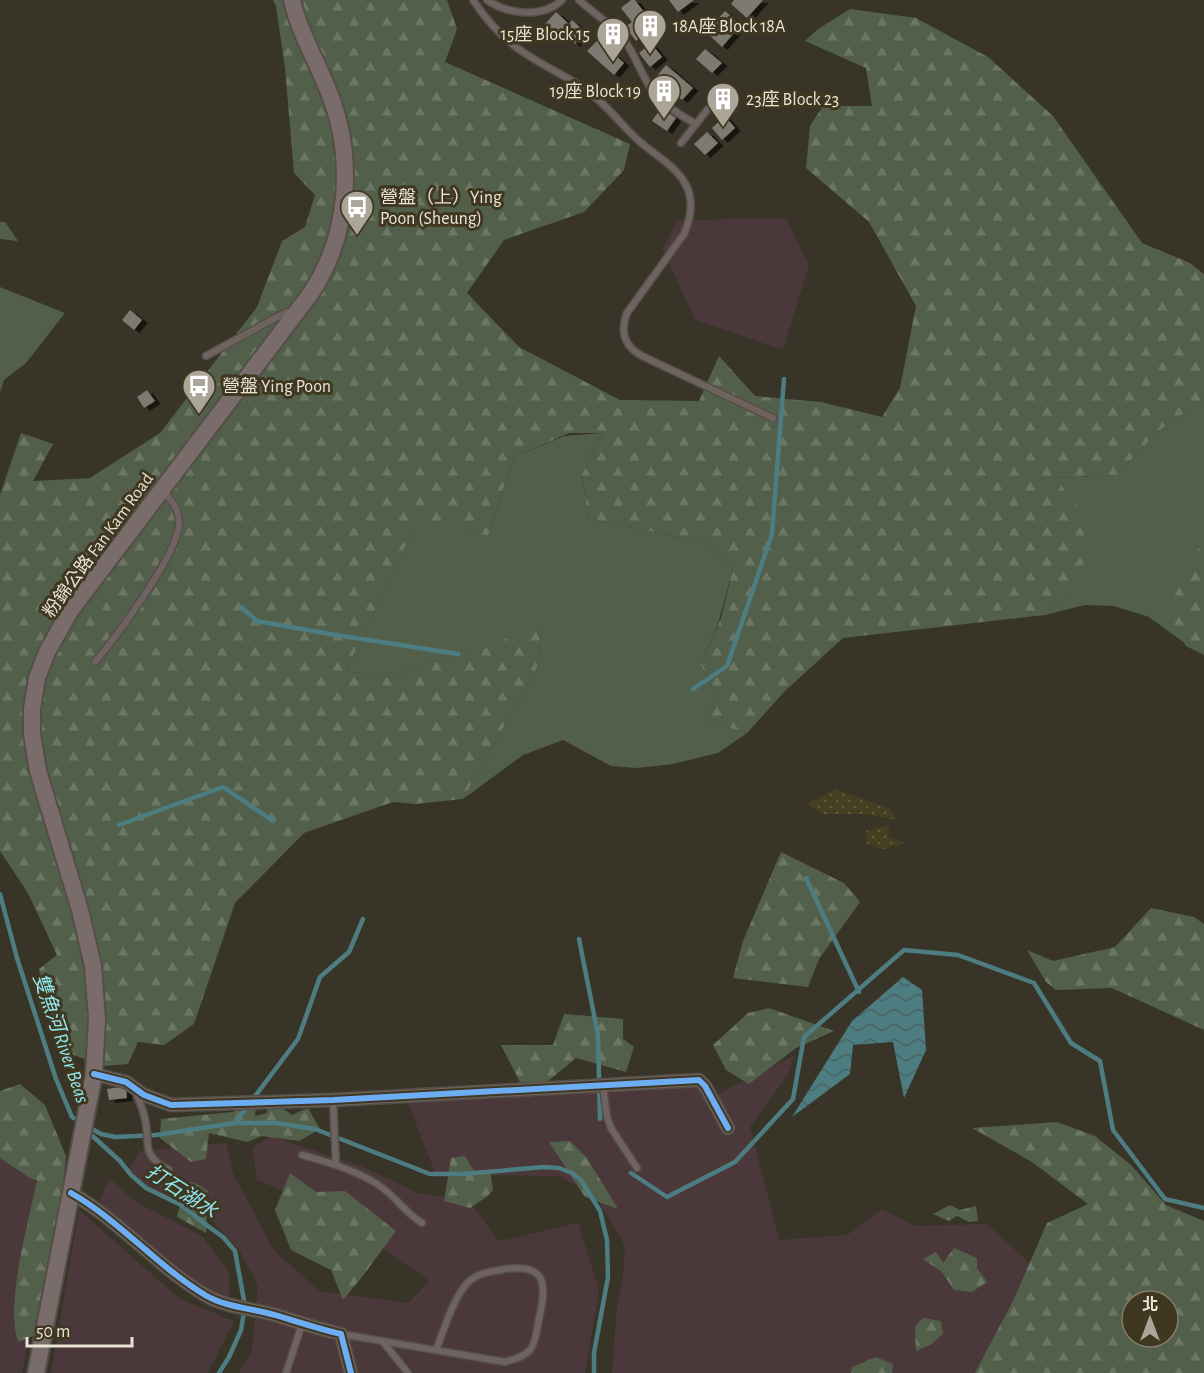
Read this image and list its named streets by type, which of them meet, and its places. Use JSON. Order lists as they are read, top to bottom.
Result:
{
  "streets": {
    "main road": ["粉錦公路 Fan Kam Road"]
  },
  "water": ["雙魚河 River Beas", "打石湖水"],
  "places": {
    "building": [
      "18A座 Block 18A",
      "15座 Block 15",
      "19座 Block 19",
      "23座 Block 23"
    ],
    "bus stop": ["營盤（上）Ying Poon (Sheung)", "營盤 Ying Poon"]
  },
  "scale_bar": "50 m",
  "north": "top"
}
